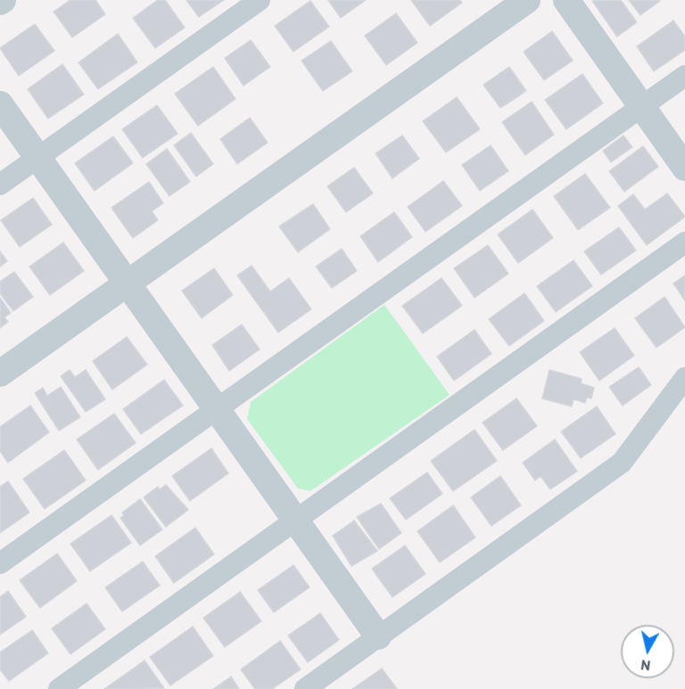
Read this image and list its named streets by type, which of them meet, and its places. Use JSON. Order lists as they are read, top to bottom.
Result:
{
  "north": "bottom"
}
